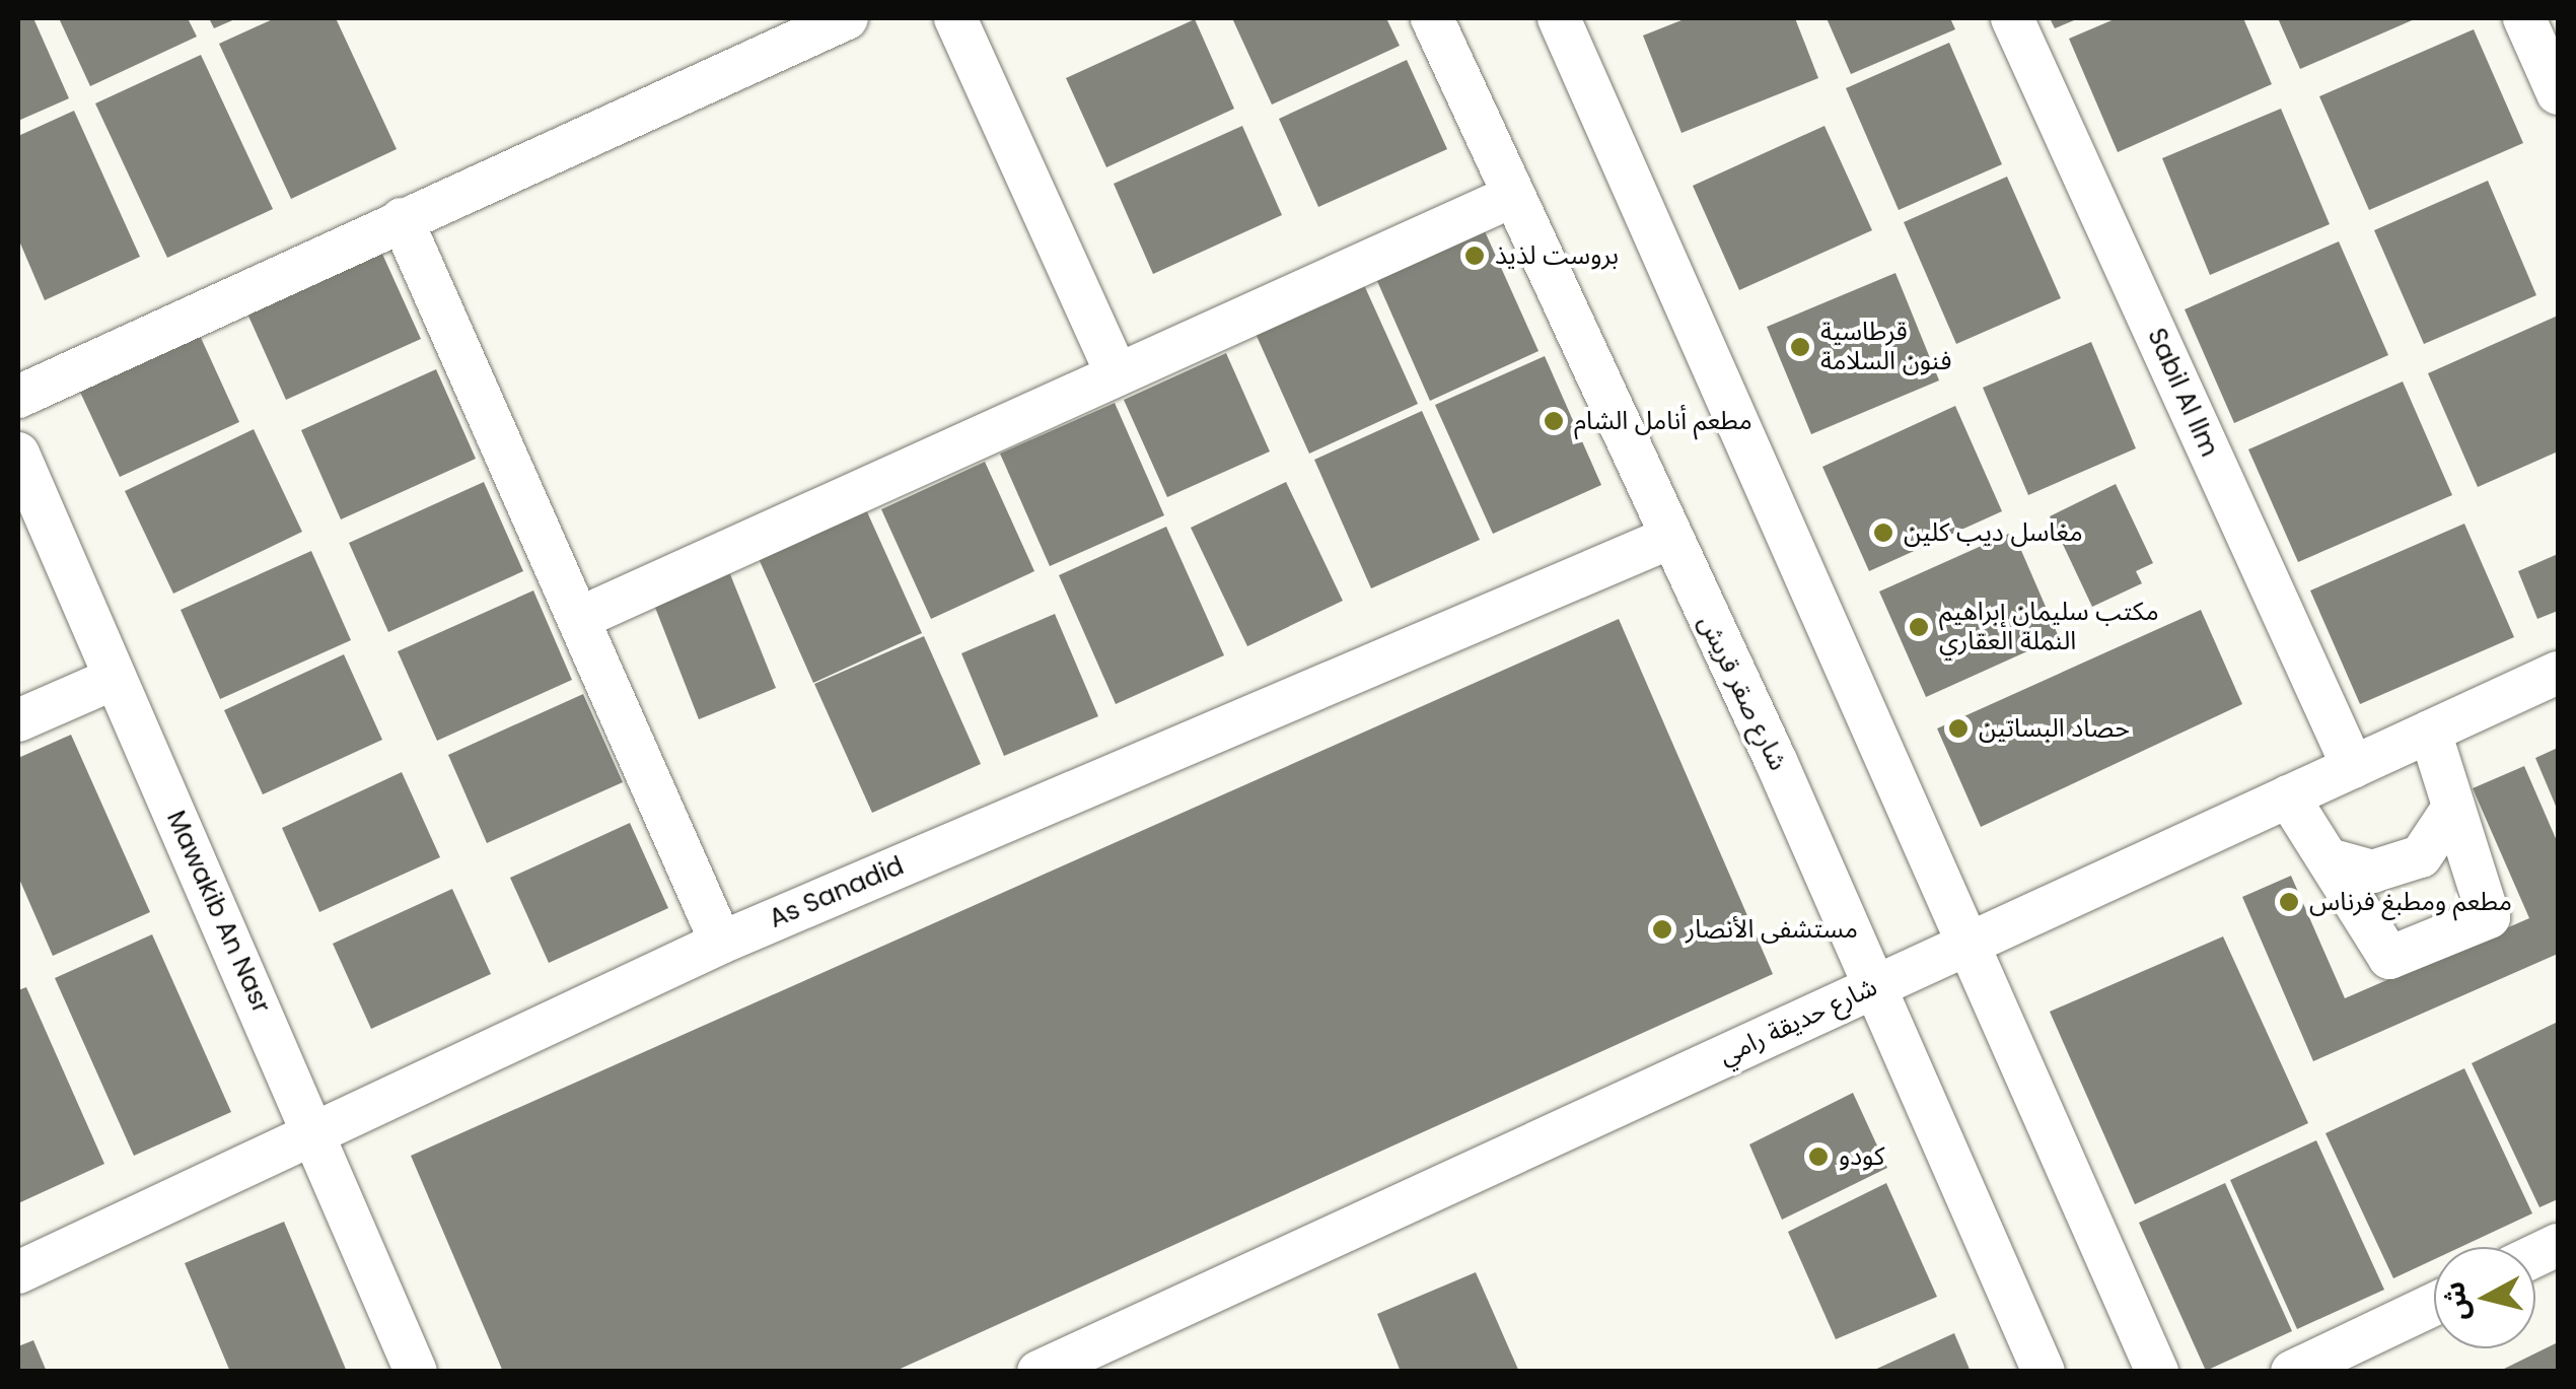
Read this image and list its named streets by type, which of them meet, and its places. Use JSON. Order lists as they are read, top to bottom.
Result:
{
  "streets": {
    "street": [
      "Sabil Al llm",
      "شارع صقر قريش",
      "As Sanadid",
      "Mawakib An Nasr",
      "شارع حديقة رامي"
    ]
  },
  "crossings": [
    ["Sabil Al llm", "شارع حديقة رامي"],
    ["شارع صقر قريش", "As Sanadid"],
    ["شارع صقر قريش", "شارع حديقة رامي"],
    ["As Sanadid", "Mawakib An Nasr"]
  ],
  "places": [
    "بروست لذيذ",
    "قرطاسية فنون السلامة",
    "مطعم أنامل الشام",
    "مغاسل ديب كلين",
    "مكتب سليمان إبراهيم النملة العقاري",
    "حصاد البساتين",
    "مطعم ومطبغ فرناس",
    "مستشفى الأنصار",
    "كودو"
  ],
  "north": "left"
}
